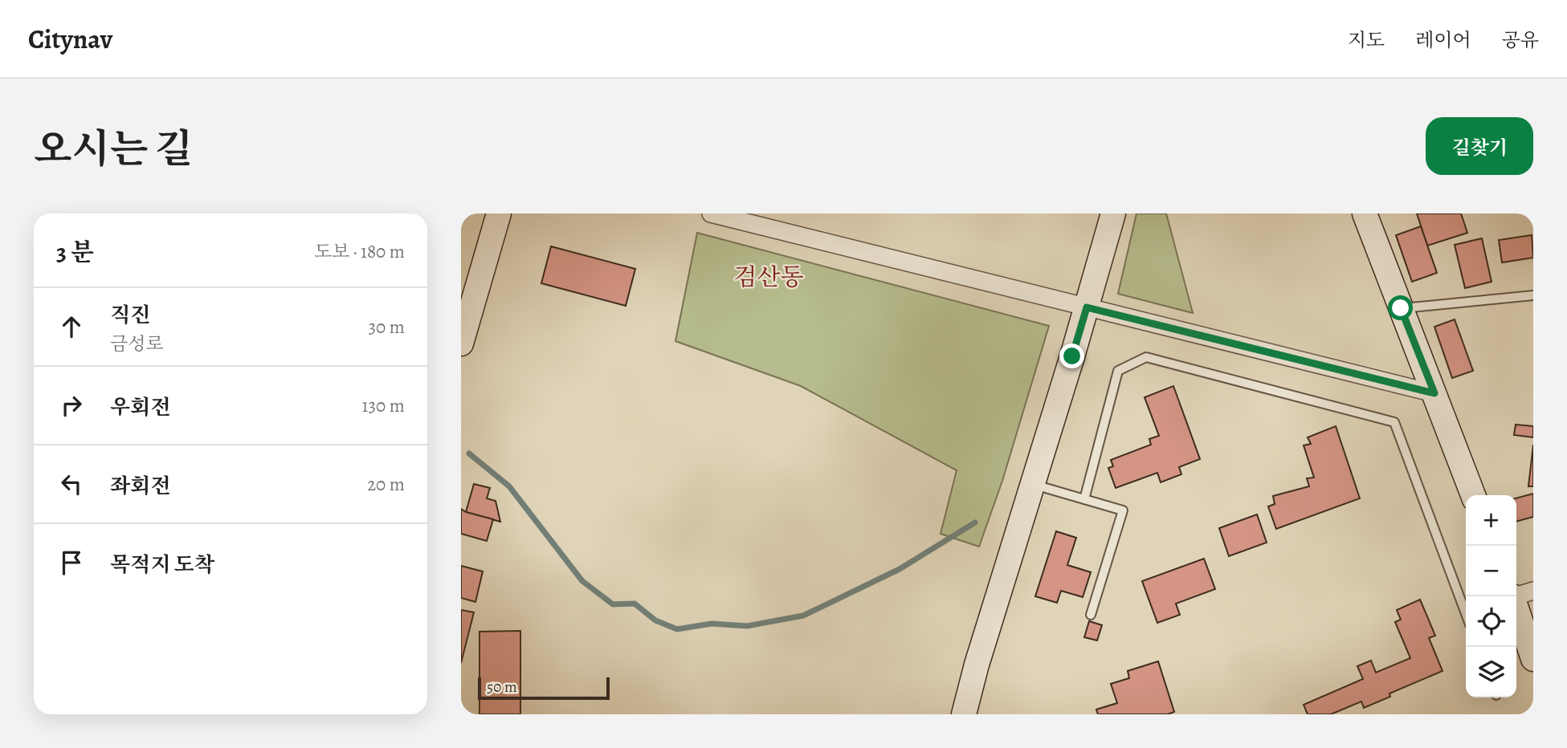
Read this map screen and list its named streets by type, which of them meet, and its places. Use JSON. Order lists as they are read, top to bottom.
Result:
{
  "districts": ["검산동"],
  "scale_bar": "50 m",
  "page": {
    "header": "Citynav",
    "nav": ["지도", "레이어", "공유"],
    "title": "오시는 길",
    "buttons": "길찾기",
    "heading": ["3 분", "도보 · 180 m"],
    "list": [
      ["직진", "금성로", "30 m"],
      ["우회전", "130 m"],
      ["좌회전", "20 m"],
      "목적지 도착"
    ],
    "map_buttons": ["+", "−"],
    "scale": "50 m"
  }
}
